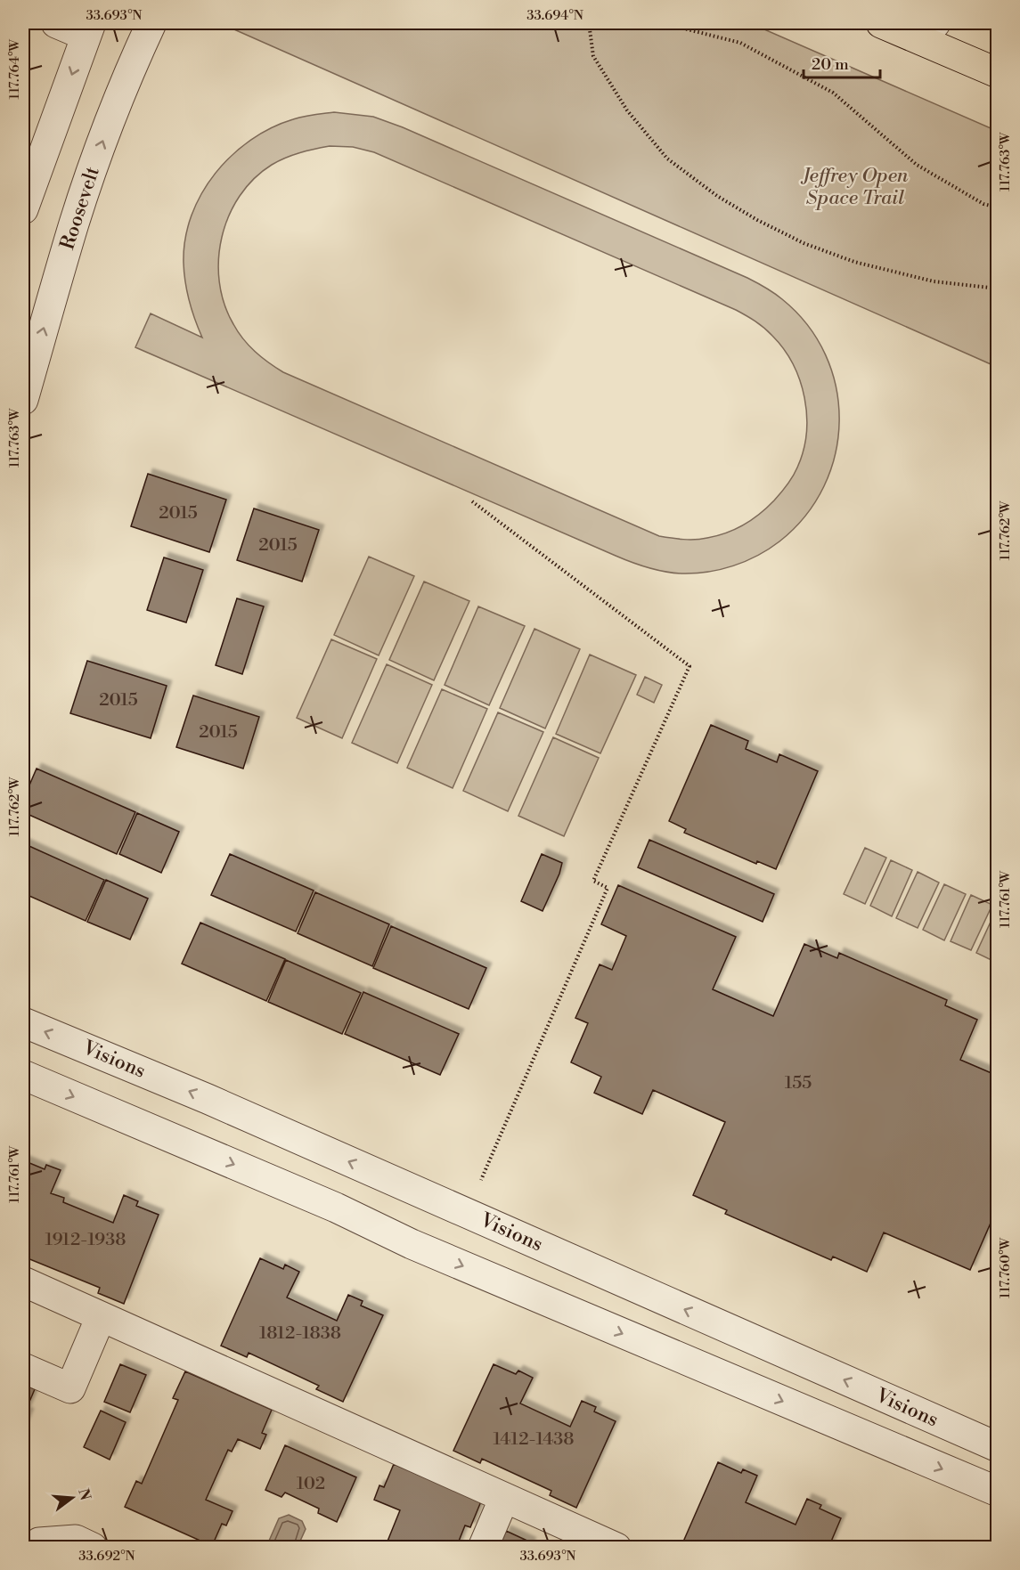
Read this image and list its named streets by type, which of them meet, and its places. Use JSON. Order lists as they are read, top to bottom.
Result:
{
  "streets": {
    "street": ["Roosevelt", "Visions"]
  },
  "parks": ["Jeffrey Open Space Trail"],
  "house_numbers": [
    "2015",
    "2015",
    "2015",
    "2015",
    "155",
    "1912-1938",
    "1812-1838",
    "1412-1438",
    "102"
  ],
  "scale_bar": "20 m",
  "north": "right",
  "coordinates": [
    "33.693°N",
    "33.694°N",
    "117.764°W",
    "117.763°W",
    "117.762°W",
    "117.761°W",
    "117.760°W",
    "33.692°N"
  ]
}
